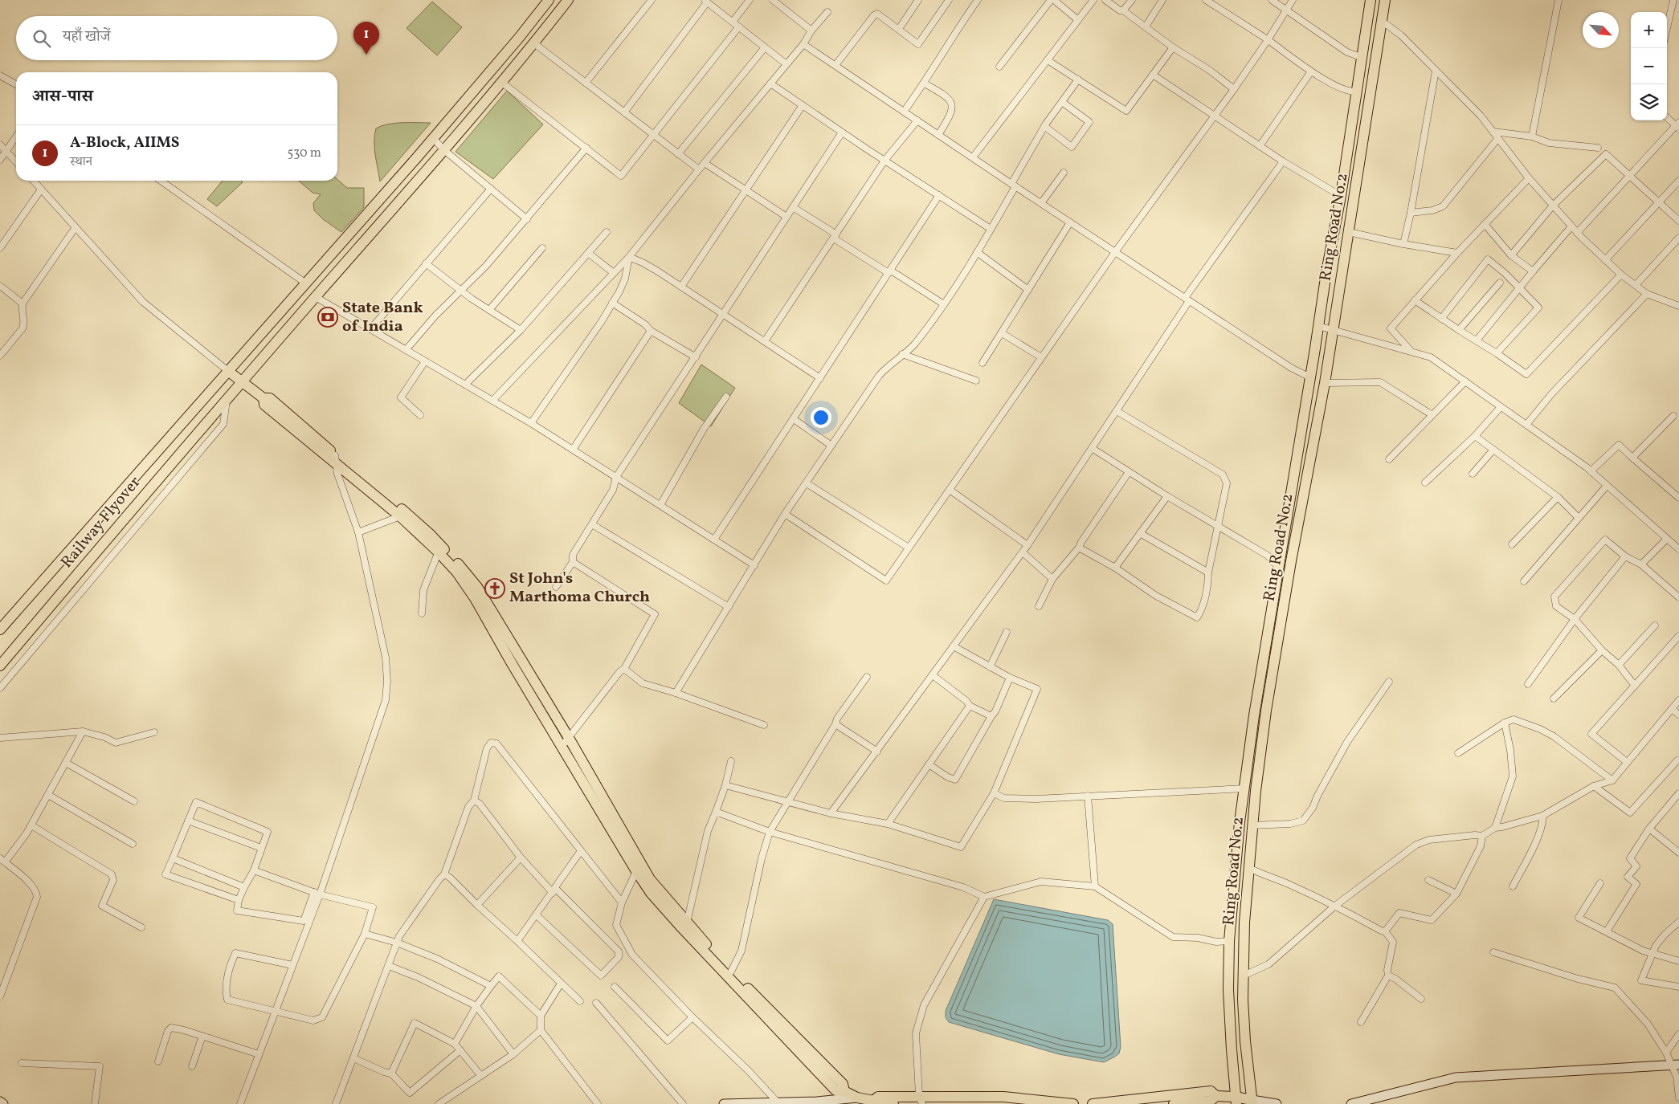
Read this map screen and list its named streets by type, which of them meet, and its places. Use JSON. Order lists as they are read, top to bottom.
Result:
{
  "streets": {
    "main road": ["Ring Road No.2", "Railway Flyover"]
  },
  "places": {
    "bank": ["State Bank of India"],
    "church": ["St John's Marthoma Church"]
  },
  "north": "bottom right",
  "page": {
    "map_buttons": ["+", "−"],
    "search": "यहाँ खोजें",
    "pins": "1",
    "heading": "आस-पास",
    "list": [
      {
        "mark": "1",
        "name": "A-Block, AIIMS",
        "note": "स्थान",
        "value": "530 m"
      }
    ]
  }
}
